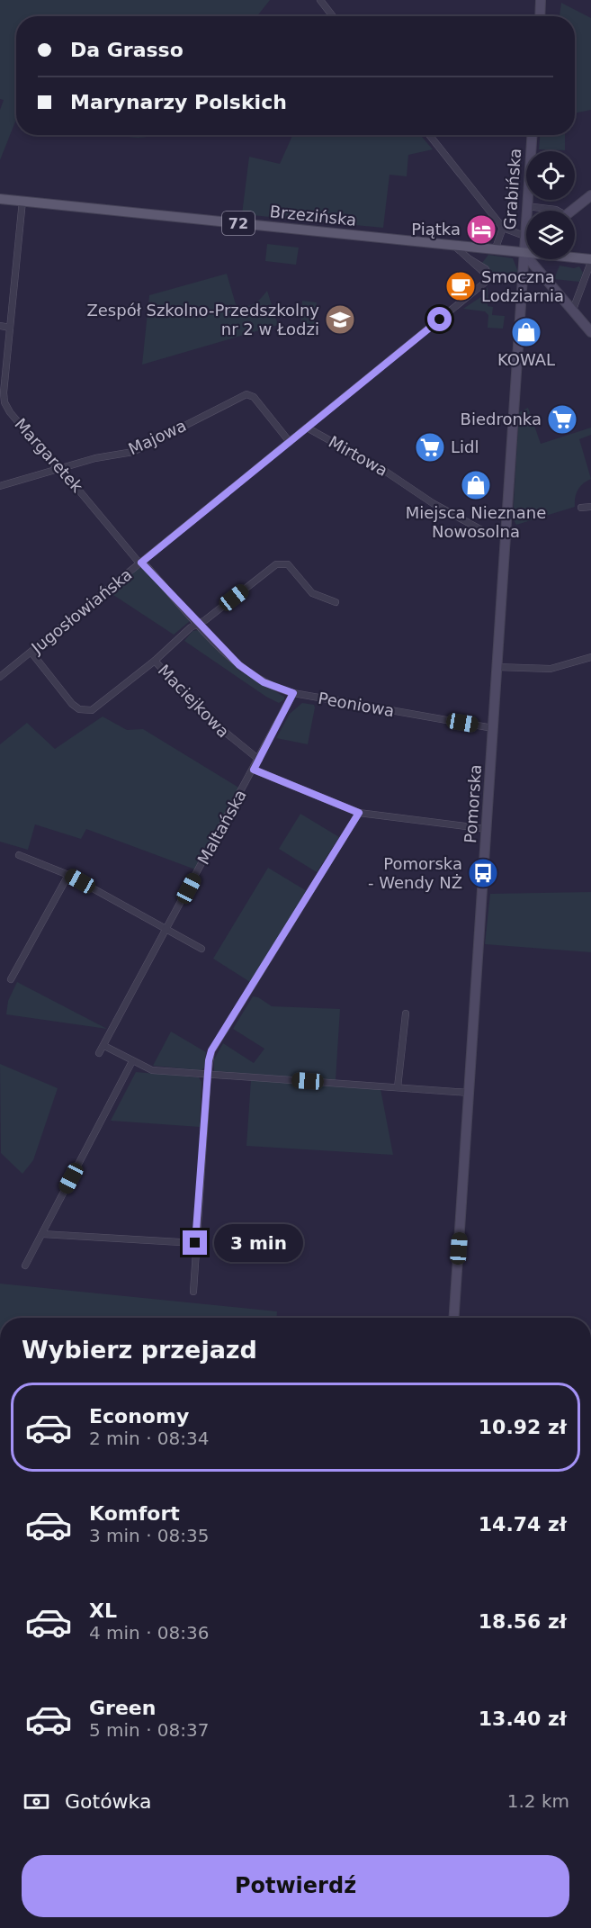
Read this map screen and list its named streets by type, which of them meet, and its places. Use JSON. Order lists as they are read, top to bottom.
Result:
{
  "streets": {
    "main road": ["Brzezińska", "72"],
    "street": [
      "Grabińska",
      "Majowa",
      "Margaretek",
      "Mirtowa",
      "Jugosłowiańska",
      "Maciejkowa",
      "Peoniowa",
      "Pomorska",
      "Maltańska"
    ]
  },
  "crossings": [
    ["Grabińska", "Brzezińska"],
    ["Grabińska", "Pomorska"],
    ["Brzezińska", "Margaretek"],
    ["Brzezińska", "Pomorska"],
    ["Majowa", "Margaretek"],
    ["Majowa", "Jugosłowiańska"],
    ["Margaretek", "Jugosłowiańska"],
    ["Margaretek", "Peoniowa"],
    ["Mirtowa", "Jugosłowiańska"],
    ["Mirtowa", "Pomorska"],
    ["Jugosłowiańska", "Maciejkowa"],
    ["Jugosłowiańska", "Peoniowa"],
    ["Maciejkowa", "Peoniowa"],
    ["Maciejkowa", "Maltańska"],
    ["Peoniowa", "Pomorska"],
    ["Peoniowa", "Maltańska"]
  ],
  "places": {
    "hotel": ["Piątka"],
    "cafe": ["Smoczna Lodziarnia"],
    "school or university": ["Zespół Szkolno-Przedszkolny nr 2 w Łodzi"],
    "shop": ["KOWAL", "Miejsca Nieznane Nowosolna"],
    "supermarket": ["Biedronka", "Lidl"],
    "bus stop": ["Pomorska - Wendy NŻ"]
  },
  "page": {
    "banner": ["Da Grasso", "Marynarzy Polskich"],
    "bubble": "3 min",
    "heading": "Wybierz przejazd",
    "list": [
      {
        "name": "Economy",
        "note": "2 min · 08:34",
        "value": "10.92 zł"
      },
      {
        "name": "Komfort",
        "note": "3 min · 08:35",
        "value": "14.74 zł"
      },
      {
        "name": "XL",
        "note": "4 min · 08:36",
        "value": "18.56 zł"
      },
      {
        "name": "Green",
        "note": "5 min · 08:37",
        "value": "13.40 zł"
      }
    ],
    "pay": ["Gotówka", "1.2 km"],
    "buttons": "Potwierdź"
  }
}
